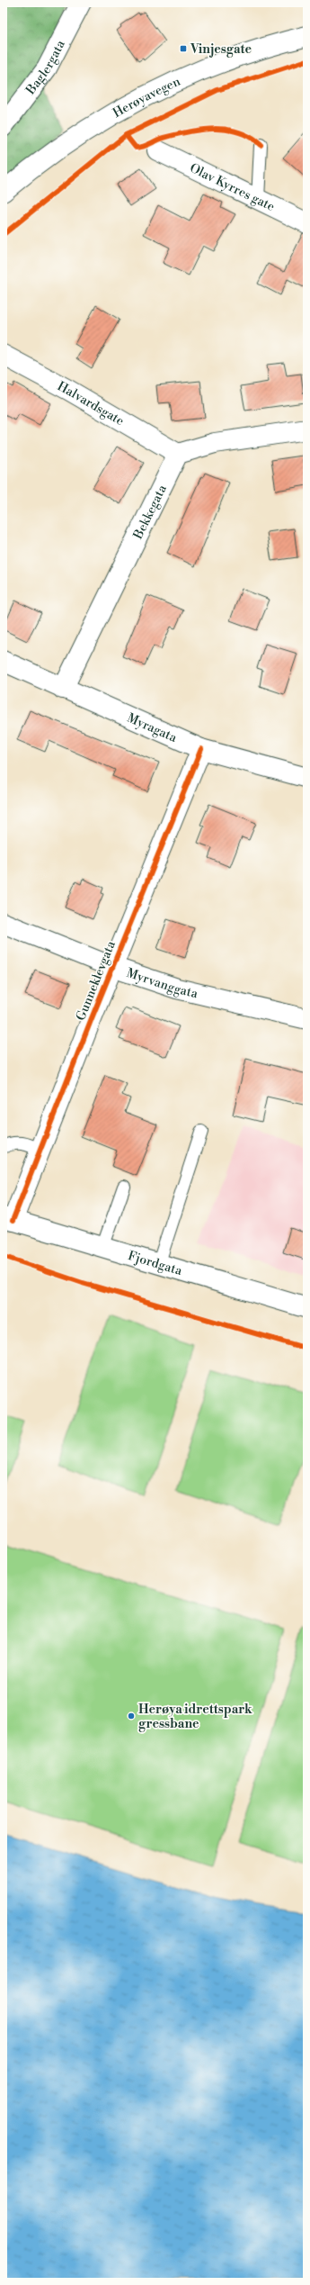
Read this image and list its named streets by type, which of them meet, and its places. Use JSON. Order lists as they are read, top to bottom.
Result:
{
  "streets": {
    "main road": [
      "Baglergata",
      "Herøyavegen",
      "Olav Kyrres gate",
      "Halvardsgate",
      "Bekkegata",
      "Myragata",
      "Gunneklevgata",
      "Myrvanggata",
      "Fjordgata"
    ]
  },
  "crossings": [
    ["Halvardsgate", "Bekkegata"],
    ["Bekkegata", "Myragata"],
    ["Myragata", "Gunneklevgata"],
    ["Gunneklevgata", "Myrvanggata"],
    ["Gunneklevgata", "Fjordgata"]
  ],
  "places": {
    "transit": ["Vinjesgate"],
    "other": ["Herøya idrettspark gressbane"]
  }
}
